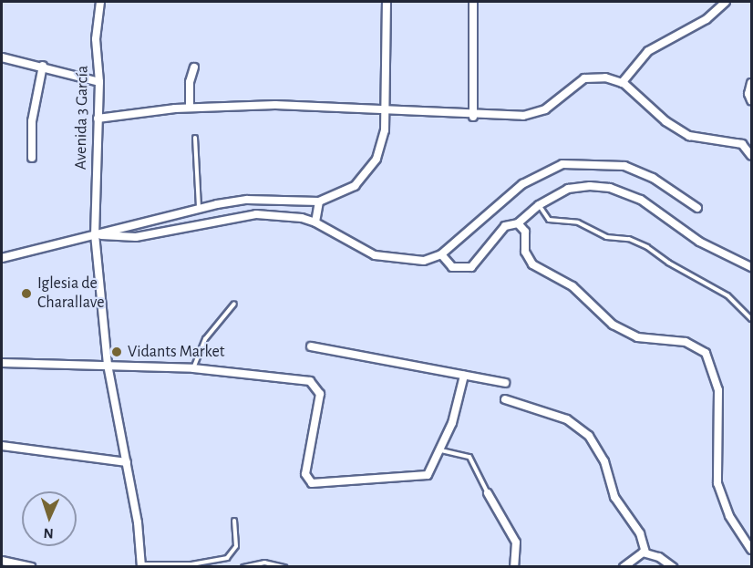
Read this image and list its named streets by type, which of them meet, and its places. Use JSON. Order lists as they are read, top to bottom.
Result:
{
  "streets": {
    "street": ["Avenida 3 García"]
  },
  "places": ["Iglesia de Charallave", "Vidants Market"],
  "north": "bottom"
}
